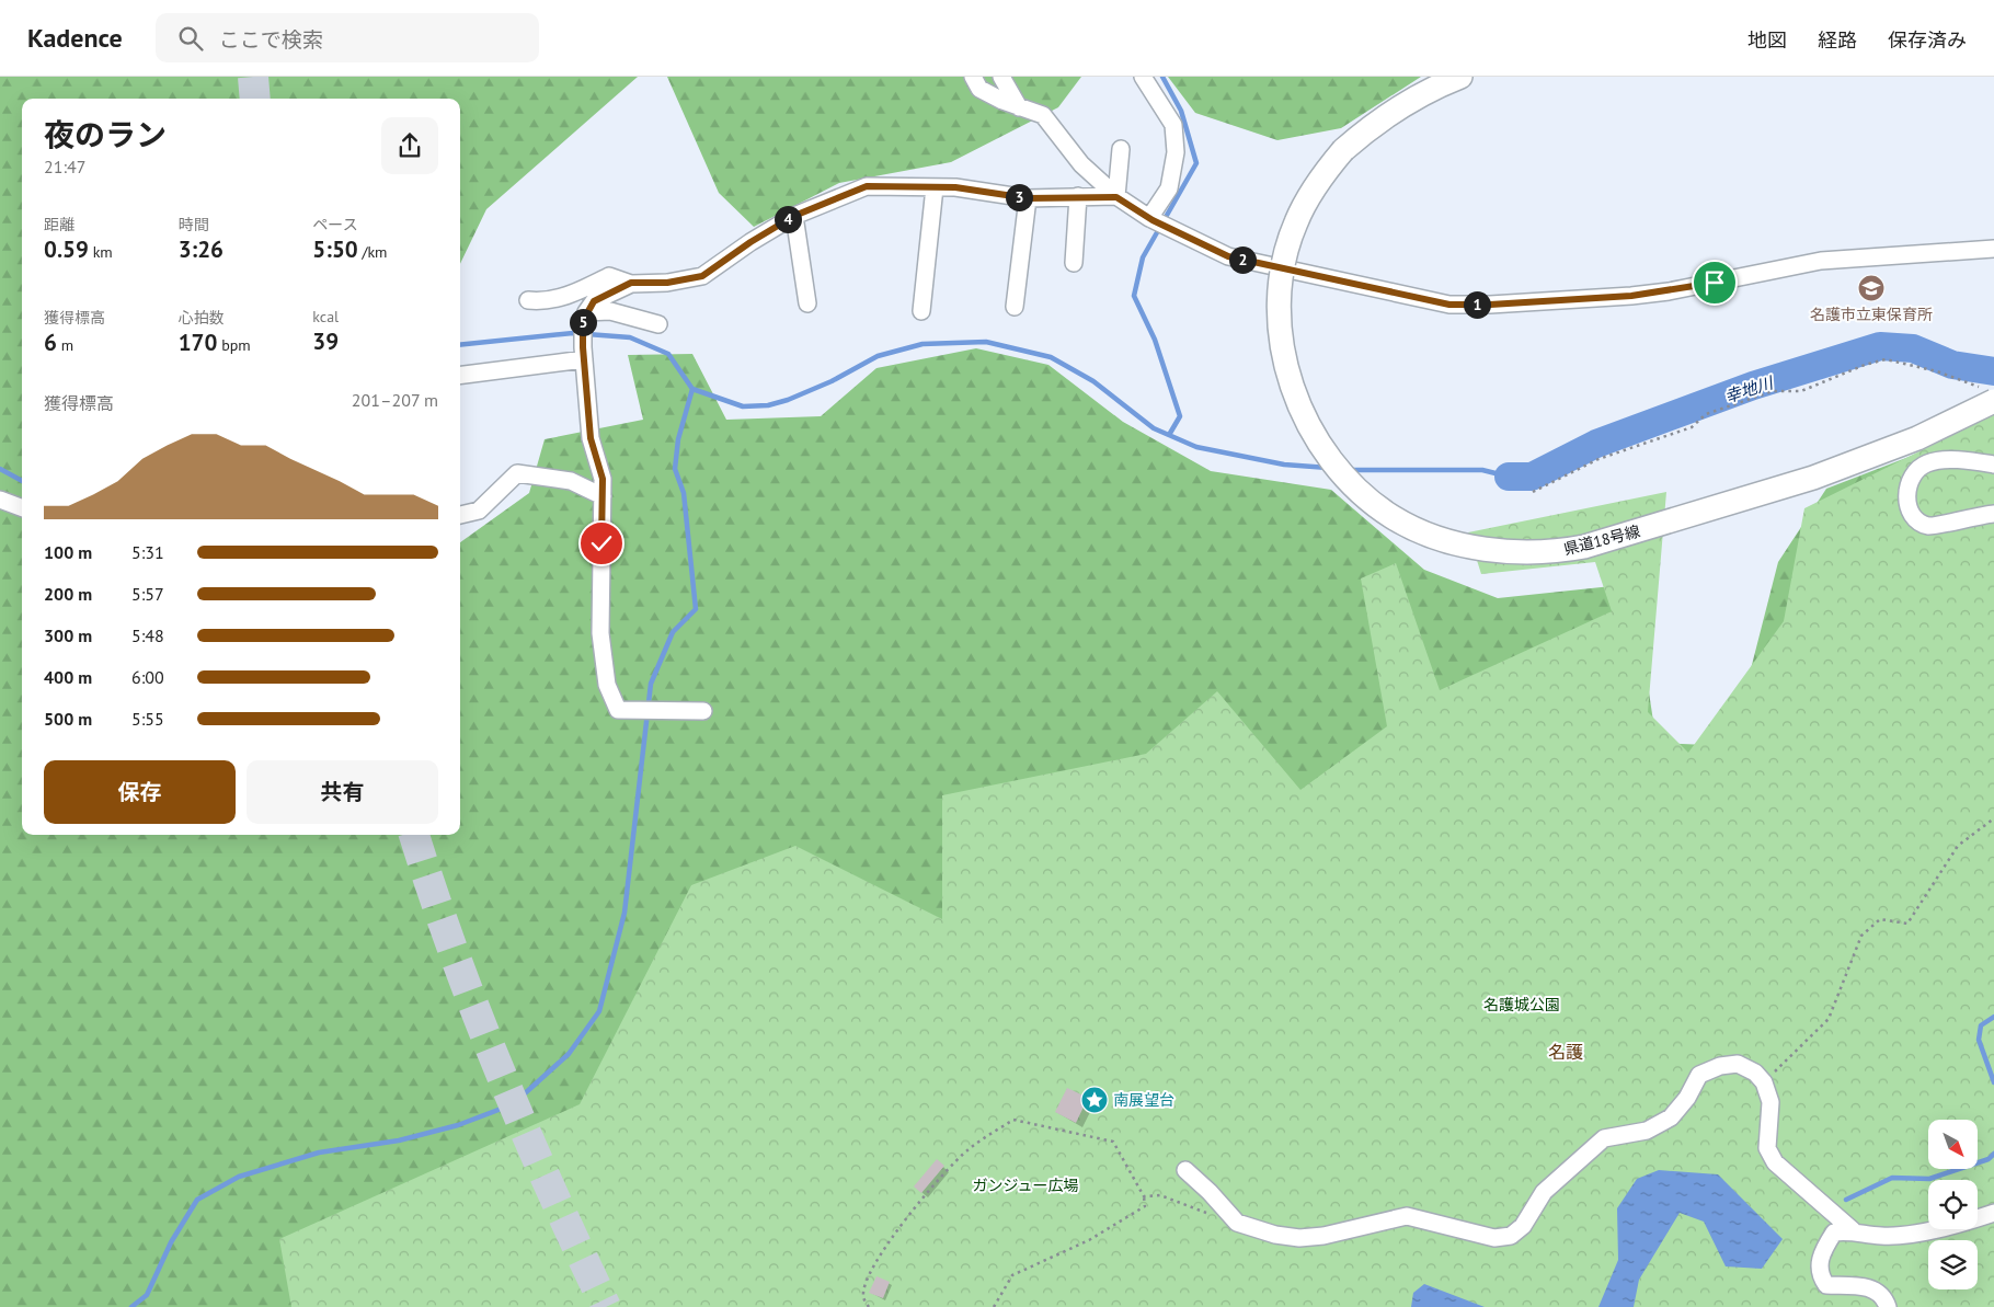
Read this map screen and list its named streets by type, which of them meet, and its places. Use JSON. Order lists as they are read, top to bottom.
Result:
{
  "streets": {
    "main road": ["県道18号線"]
  },
  "districts": ["名護"],
  "water": ["幸地川"],
  "parks": ["名護城公園", "ガンジュー広場"],
  "places": {
    "school or university": ["名護市立東保育所"],
    "place": ["南展望台"]
  },
  "north": "bottom right",
  "page": {
    "header": "Kadence",
    "search": "ここで検索",
    "nav": ["地図", "経路", "保存済み"],
    "heading": ["夜のラン", "21:47"],
    "pins": [
      "3",
      "4",
      "2",
      "1",
      "5"
    ],
    "stats": [
      ["距離", "0.59 km"],
      ["時間", "3:26"],
      ["ペース", "5:50 /km"],
      ["獲得標高", "6 m"],
      ["心拍数", "170 bpm"],
      ["kcal", "39"]
    ],
    "chart": ["獲得標高", "201–207 m"],
    "list": [
      {
        "name": "100 m",
        "note": "5:31"
      },
      {
        "name": "200 m",
        "note": "5:57"
      },
      {
        "name": "300 m",
        "note": "5:48"
      },
      {
        "name": "400 m",
        "note": "6:00"
      },
      {
        "name": "500 m",
        "note": "5:55"
      }
    ],
    "buttons": ["保存", "共有"]
  }
}
